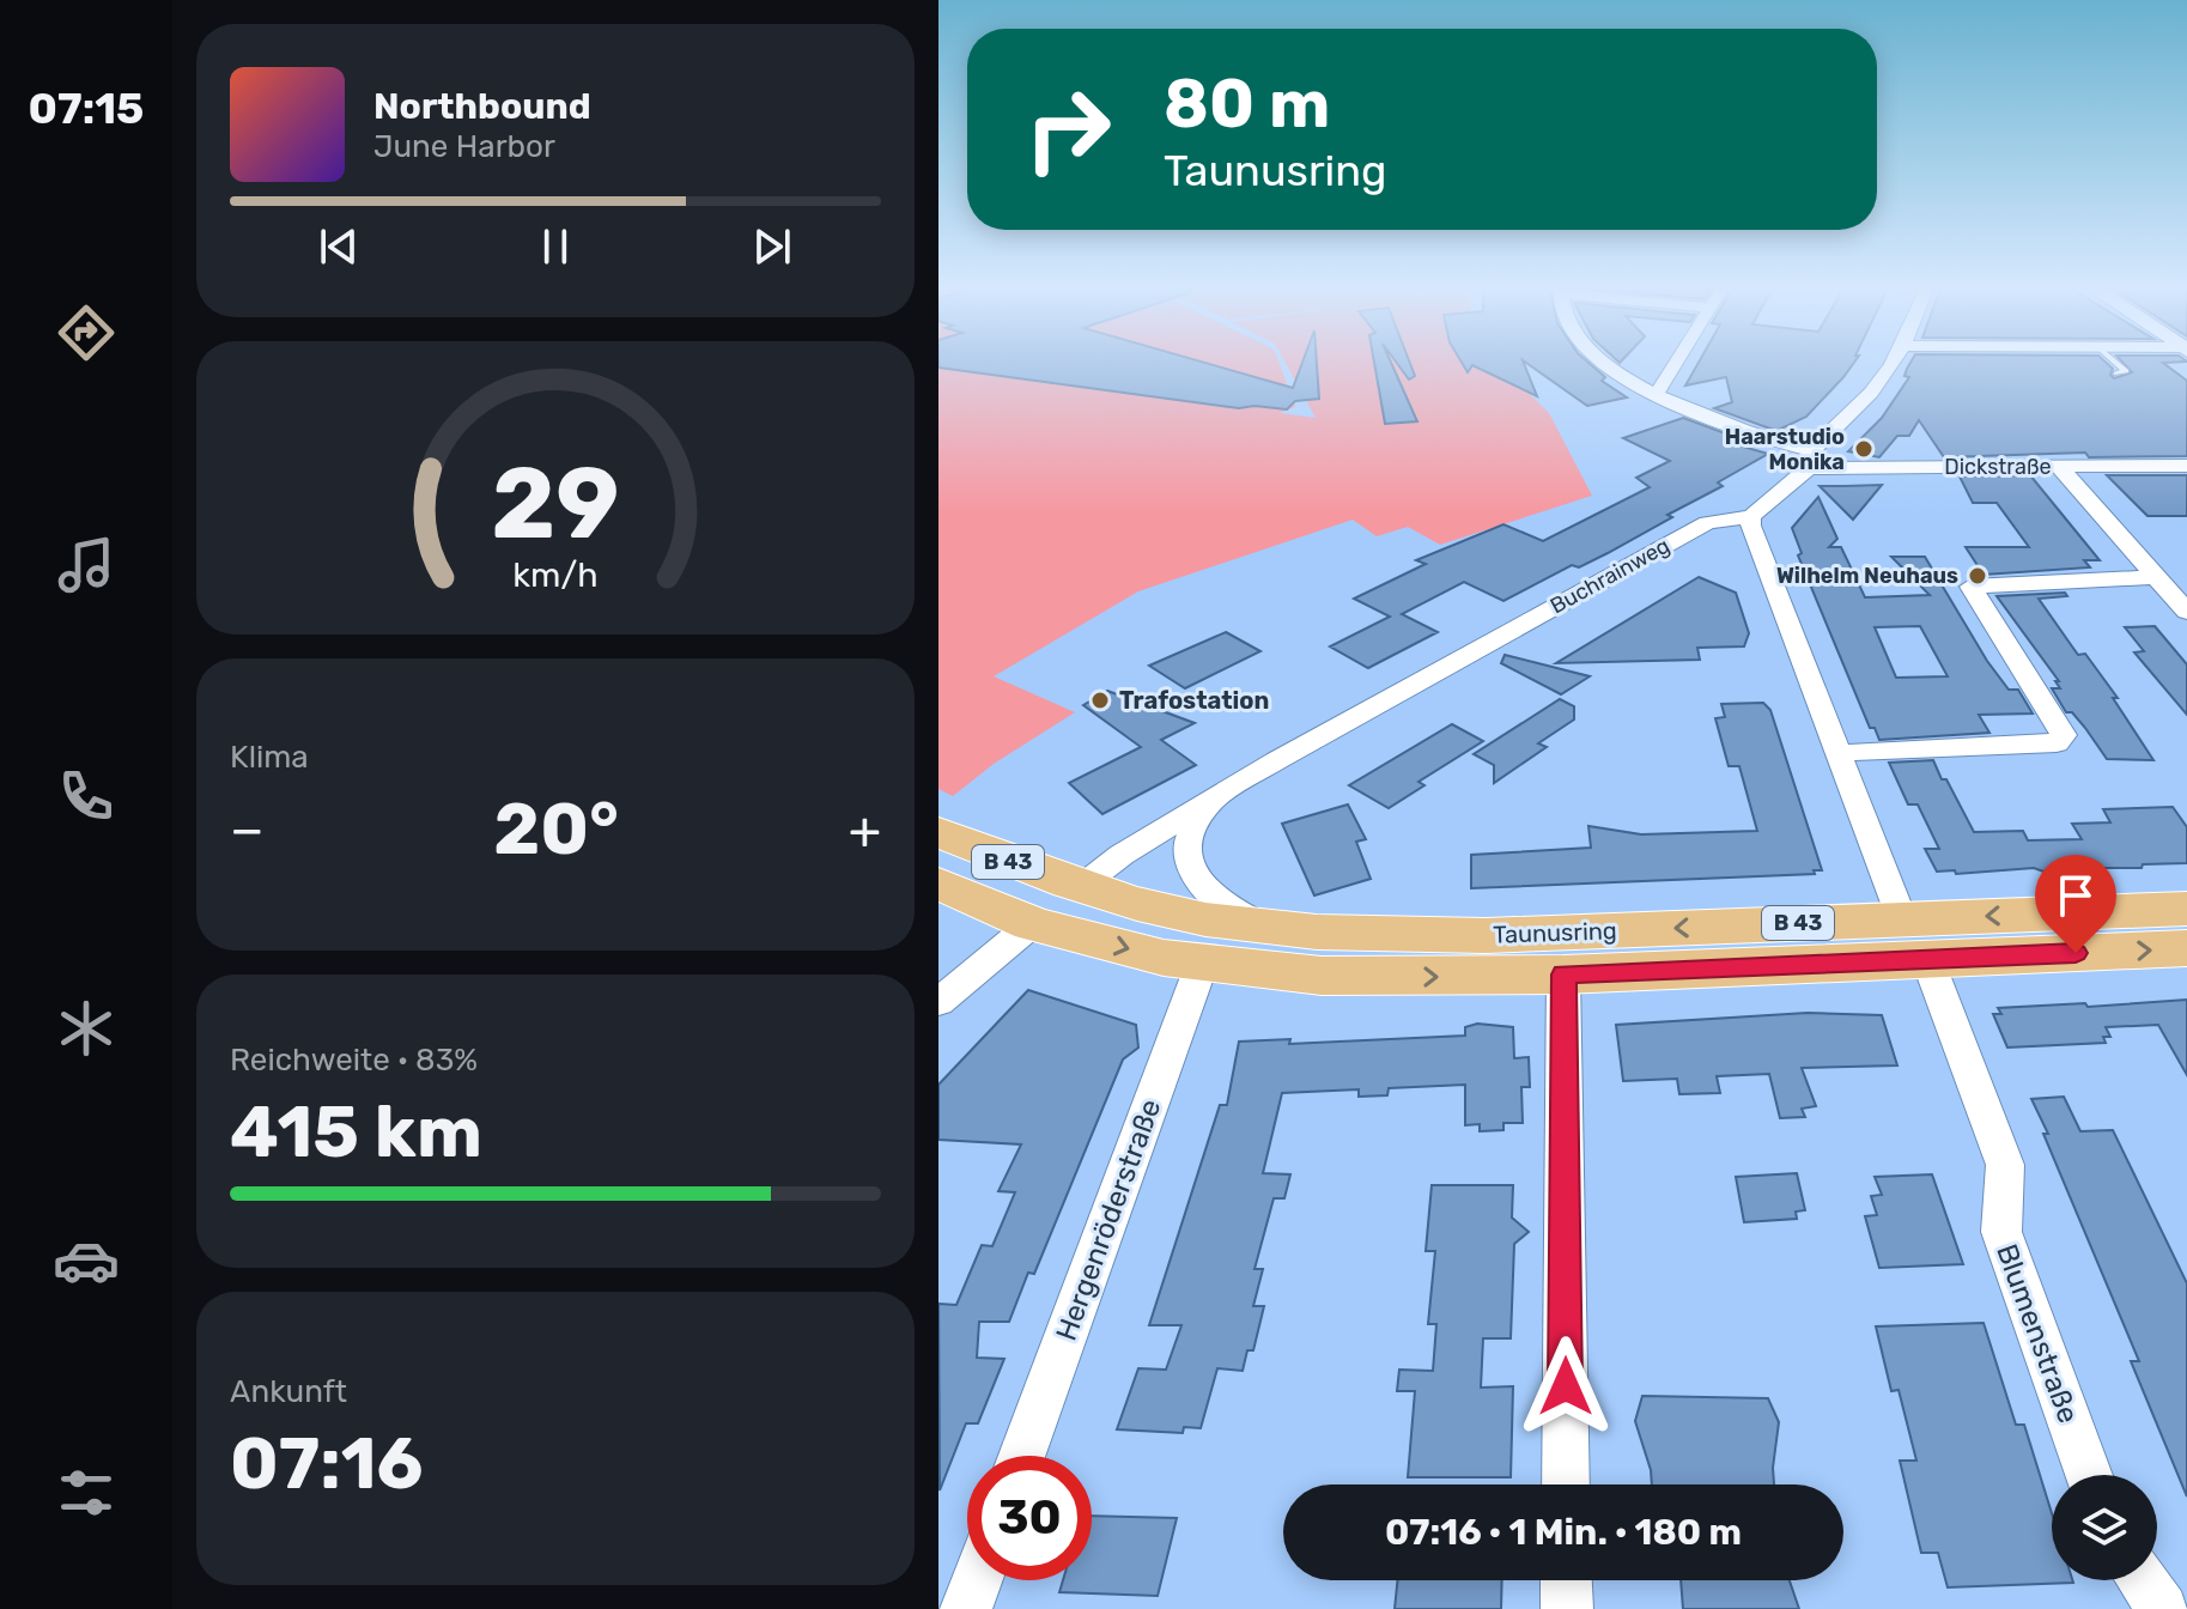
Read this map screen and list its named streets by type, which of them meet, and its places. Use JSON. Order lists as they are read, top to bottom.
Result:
{
  "streets": {
    "main road": ["B 43", "Taunusring"],
    "street": [
      "Dickstraße",
      "Buchrainweg",
      "Hergenröderstraße",
      "Blumenstraße"
    ]
  },
  "crossings": [
    ["Dickstraße", "Buchrainweg"],
    ["Buchrainweg", "Taunusring"],
    ["Buchrainweg", "Blumenstraße"],
    ["Taunusring", "Hergenröderstraße"],
    ["Taunusring", "Blumenstraße"]
  ],
  "places": ["Haarstudio Monika", "Wilhelm Neuhaus", "Trafostation"],
  "page": {
    "tabs": "07:15",
    "turn": ["80 m", "Taunusring"],
    "song": ["Northbound", "June Harbor"],
    "tile": [
      "Klima",
      ["Reichweite · 83%", "415 km"],
      ["Ankunft", "07:16"]
    ],
    "heat": ["−", "20°", "+"],
    "limit": "30",
    "trip": "07:16 · 1 Min. · 180 m",
    "gauge": ["29", "km/h"]
  }
}
